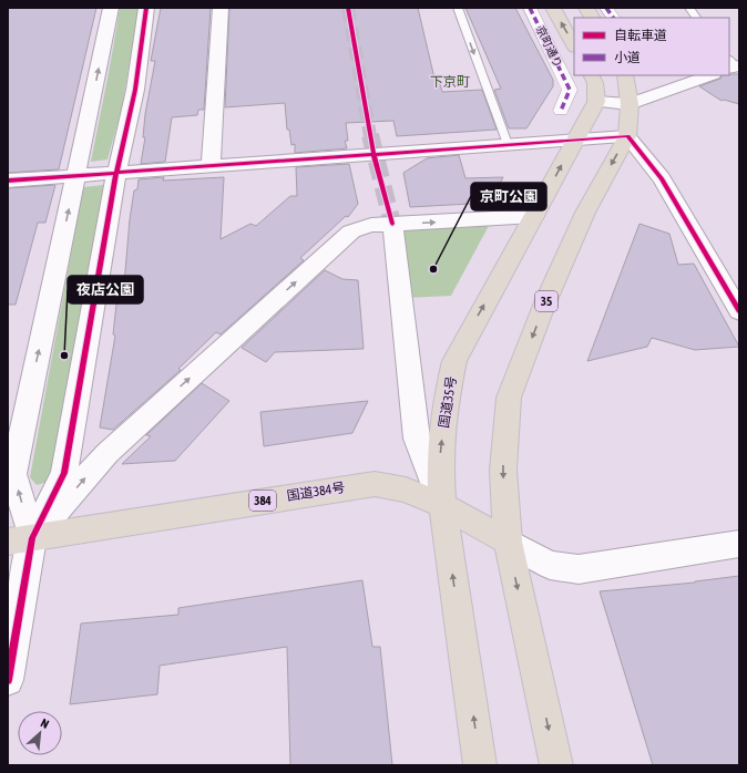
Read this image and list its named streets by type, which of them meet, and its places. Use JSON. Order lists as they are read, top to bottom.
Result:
{
  "streets": {
    "highway": [
      "35",
      "国道35号",
      "国道384号",
      "384"
    ],
    "street": ["京町通り"]
  },
  "crossings": [
    ["35", "国道384号"],
    ["国道35号", "国道384号"]
  ],
  "districts": ["下京町"],
  "places": ["京町公園", "夜店公園"],
  "legend": ["自転車道", "小道"],
  "north": "top right"
}
